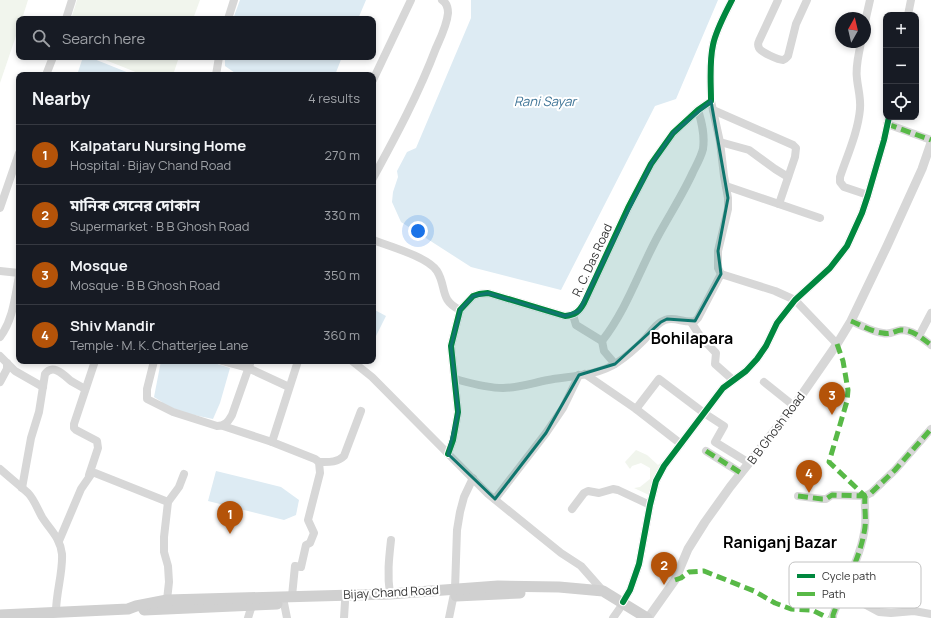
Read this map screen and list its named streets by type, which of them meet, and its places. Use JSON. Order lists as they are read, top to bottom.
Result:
{
  "streets": {
    "main road": ["Bijay Chand Road"],
    "street": ["R. C. Das Road", "B B Ghosh Road"]
  },
  "crossings": [
    ["B B Ghosh Road", "Bijay Chand Road"]
  ],
  "districts": ["Bohilapara", "Raniganj Bazar"],
  "water": ["Rani Sayar"],
  "legend": ["Cycle path", "Path"],
  "north": "top",
  "page": {
    "map_buttons": ["+", "−"],
    "search": "Search here",
    "heading": ["Nearby", "4 results"],
    "list": [
      {
        "mark": "1",
        "name": "Kalpataru Nursing Home",
        "note": "Hospital · Bijay Chand Road",
        "value": "270 m"
      },
      {
        "mark": "2",
        "name": "মানিক সেনের দোকান",
        "note": "Supermarket · B B Ghosh Road",
        "value": "330 m"
      },
      {
        "mark": "3",
        "name": "Mosque",
        "note": "Mosque · B B Ghosh Road",
        "value": "350 m"
      },
      {
        "mark": "4",
        "name": "Shiv Mandir",
        "note": "Temple · M. K. Chatterjee Lane",
        "value": "360 m"
      }
    ],
    "pins": [
      "3",
      "4",
      "1",
      "2"
    ]
  }
}
